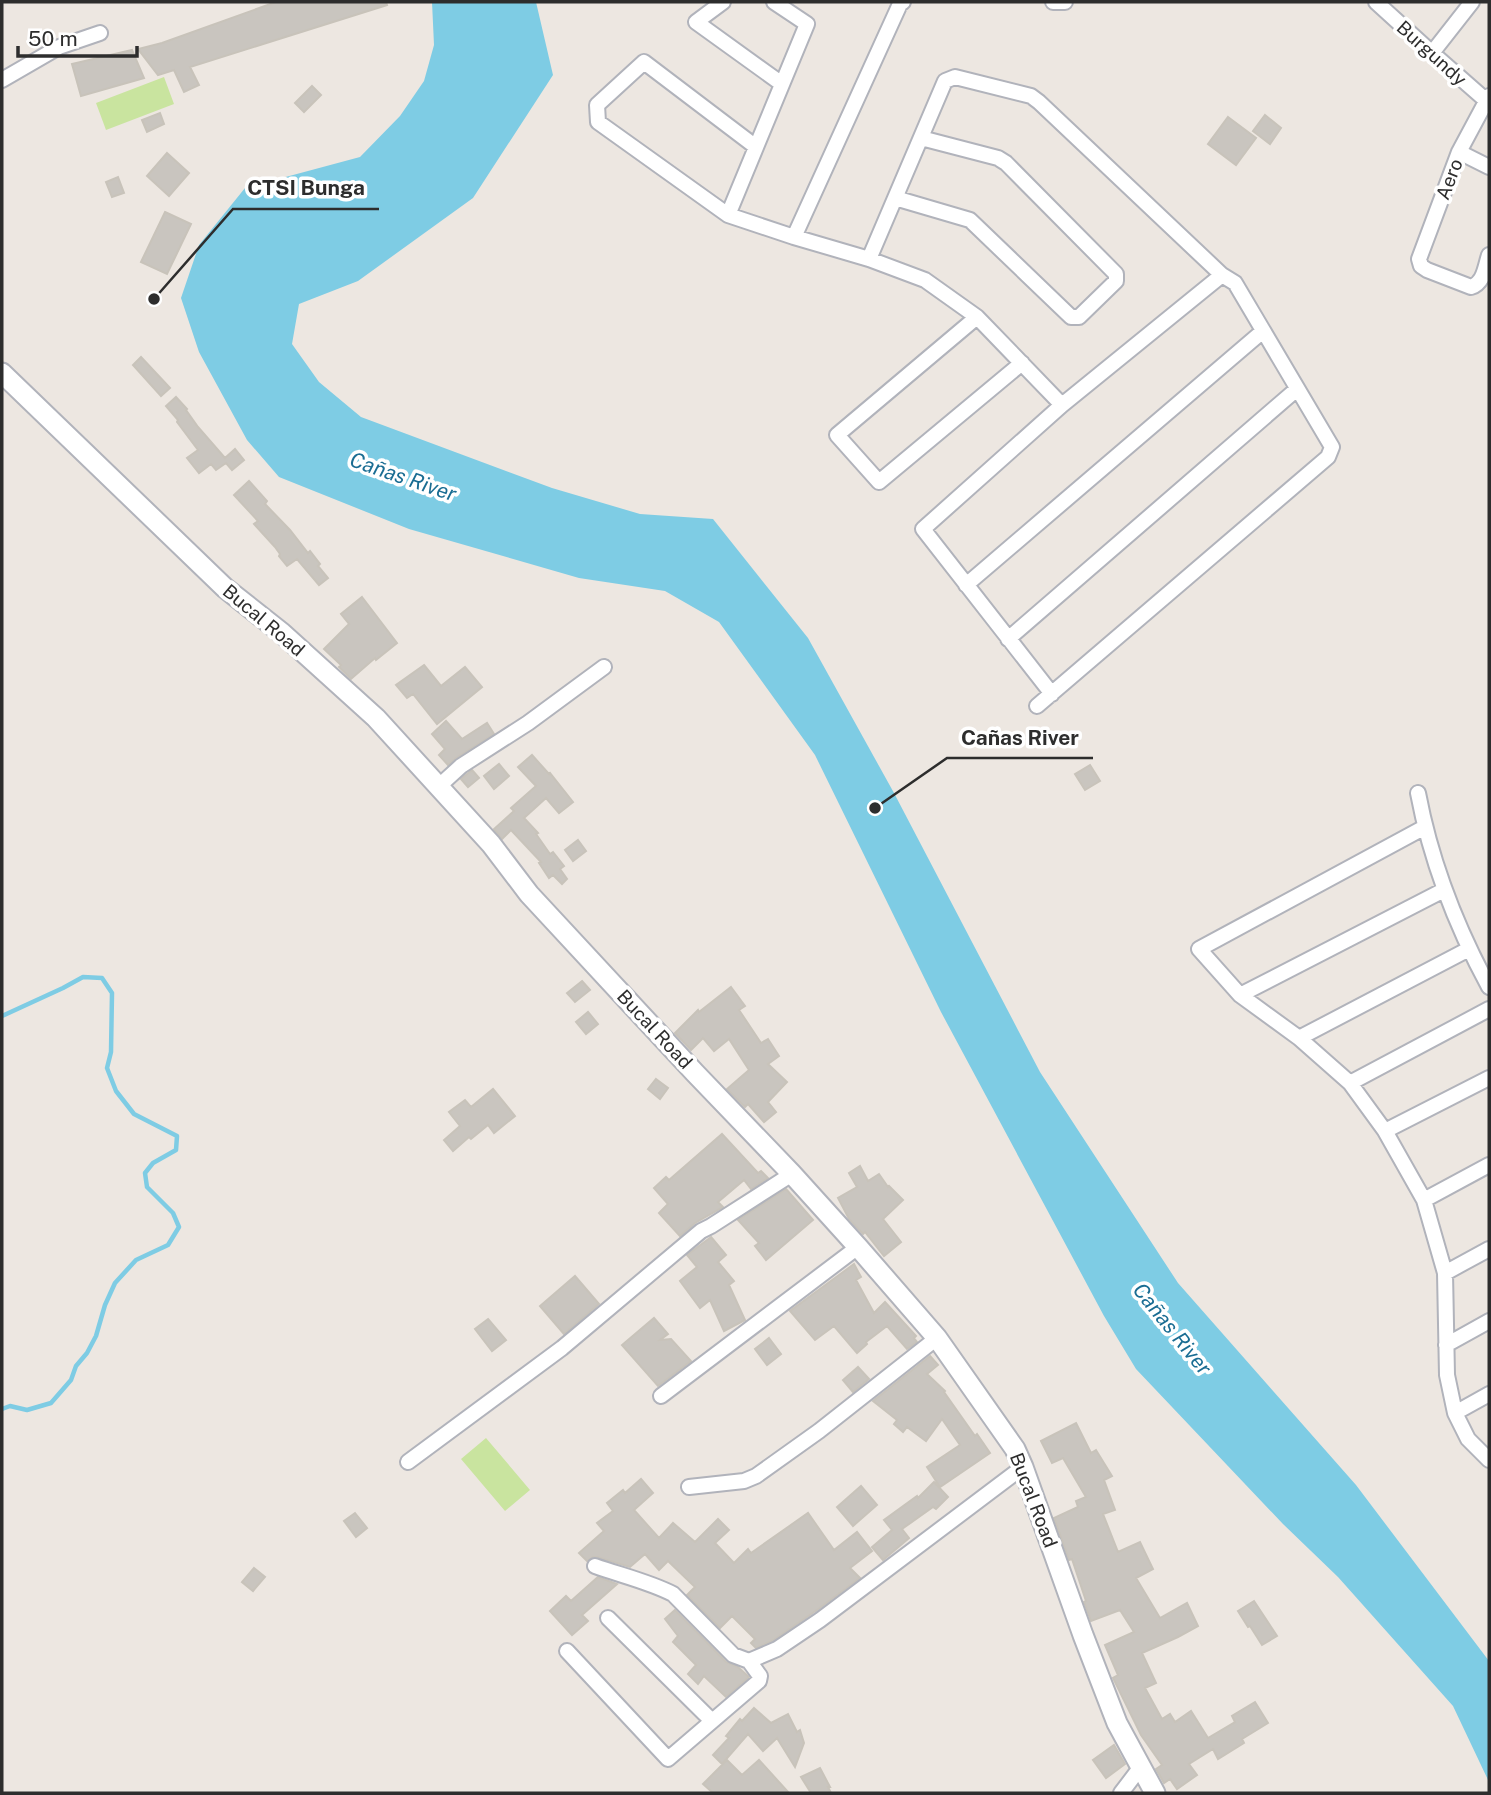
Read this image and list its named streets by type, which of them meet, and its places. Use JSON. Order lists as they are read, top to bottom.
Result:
{
  "streets": {
    "street": ["Burgundy", "Aero", "Bucal Road"]
  },
  "crossings": [
    ["Burgundy", "Aero"]
  ],
  "water": ["Cañas River"],
  "places": ["CTSI Bunga", "Cañas River"],
  "scale_bar": "50 m"
}
